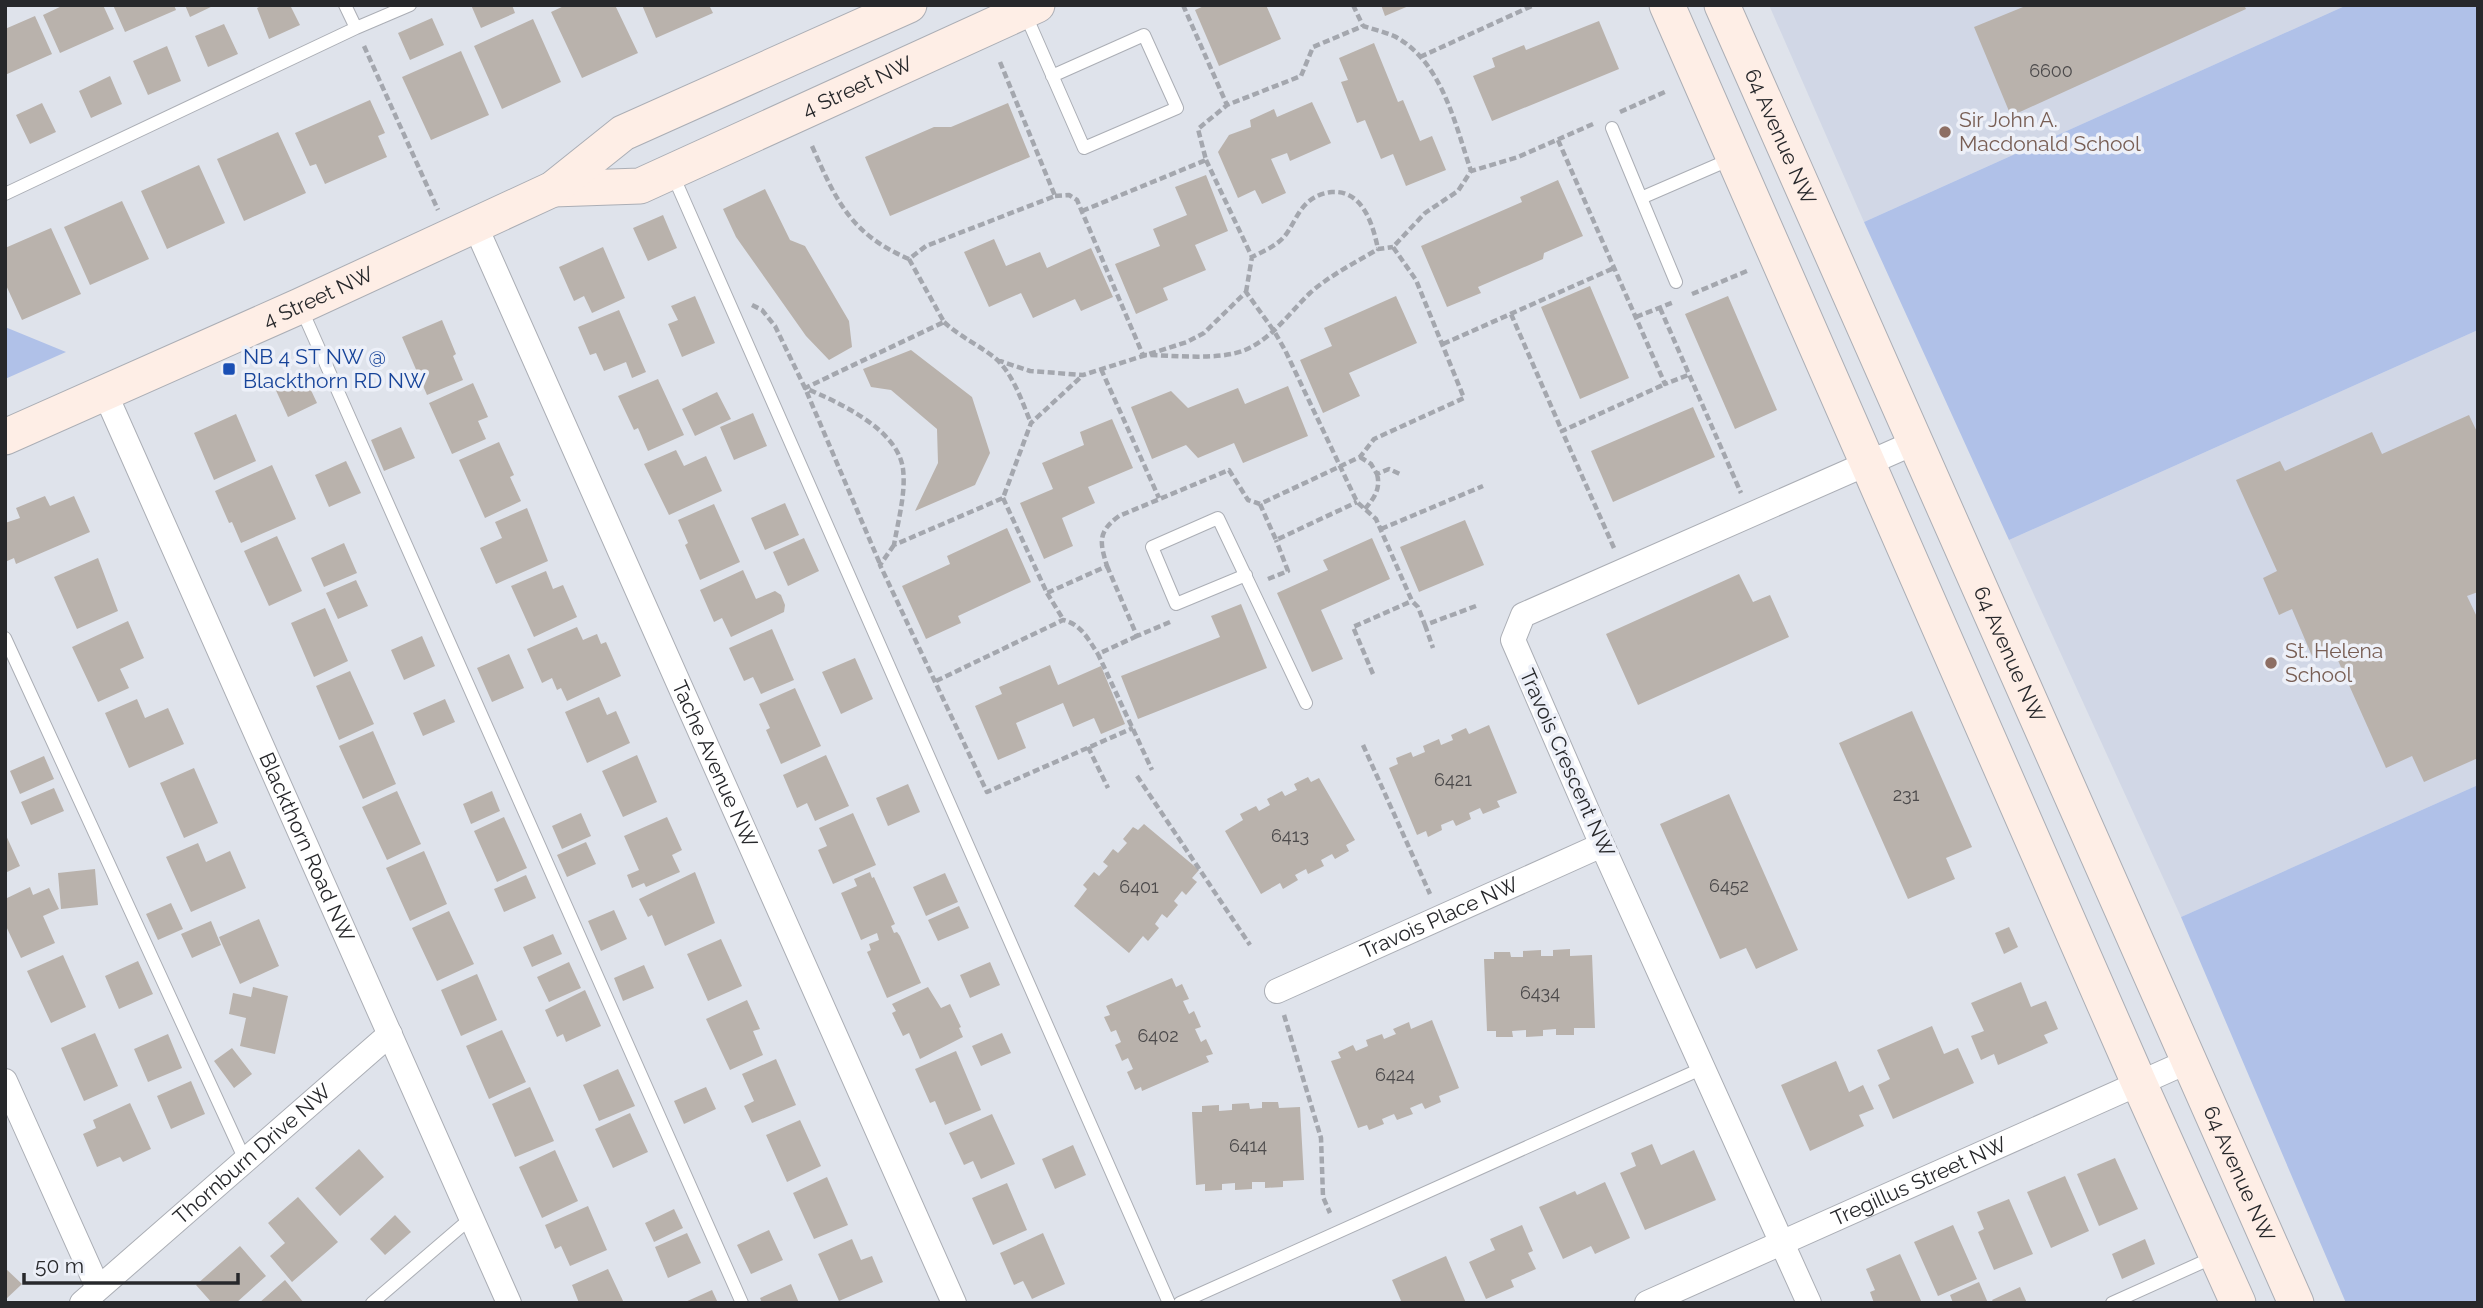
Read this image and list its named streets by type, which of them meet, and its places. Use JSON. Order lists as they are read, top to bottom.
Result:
{
  "streets": {
    "main road": ["4 Street NW", "64 Avenue NW"],
    "street": [
      "Travois Crescent NW",
      "Tache Avenue NW",
      "Blackthorn Road NW",
      "Travois Place NW",
      "Thornburn Drive NW",
      "Tregillus Street NW"
    ]
  },
  "crossings": [
    ["4 Street NW", "Tache Avenue NW"],
    ["4 Street NW", "Blackthorn Road NW"],
    ["64 Avenue NW", "Travois Crescent NW"],
    ["64 Avenue NW", "Tregillus Street NW"],
    ["Travois Crescent NW", "Travois Place NW"],
    ["Travois Crescent NW", "Tregillus Street NW"],
    ["Blackthorn Road NW", "Thornburn Drive NW"]
  ],
  "places": {
    "other": ["Sir John A. Macdonald School", "St. Helena School"],
    "transit": ["NB 4 ST NW @ Blackthorn RD NW"]
  },
  "house_numbers": [
    "6600",
    "6421",
    "231",
    "6413",
    "6452",
    "6401",
    "6434",
    "6402",
    "6424",
    "6414"
  ],
  "scale_bar": "50 m"
}
